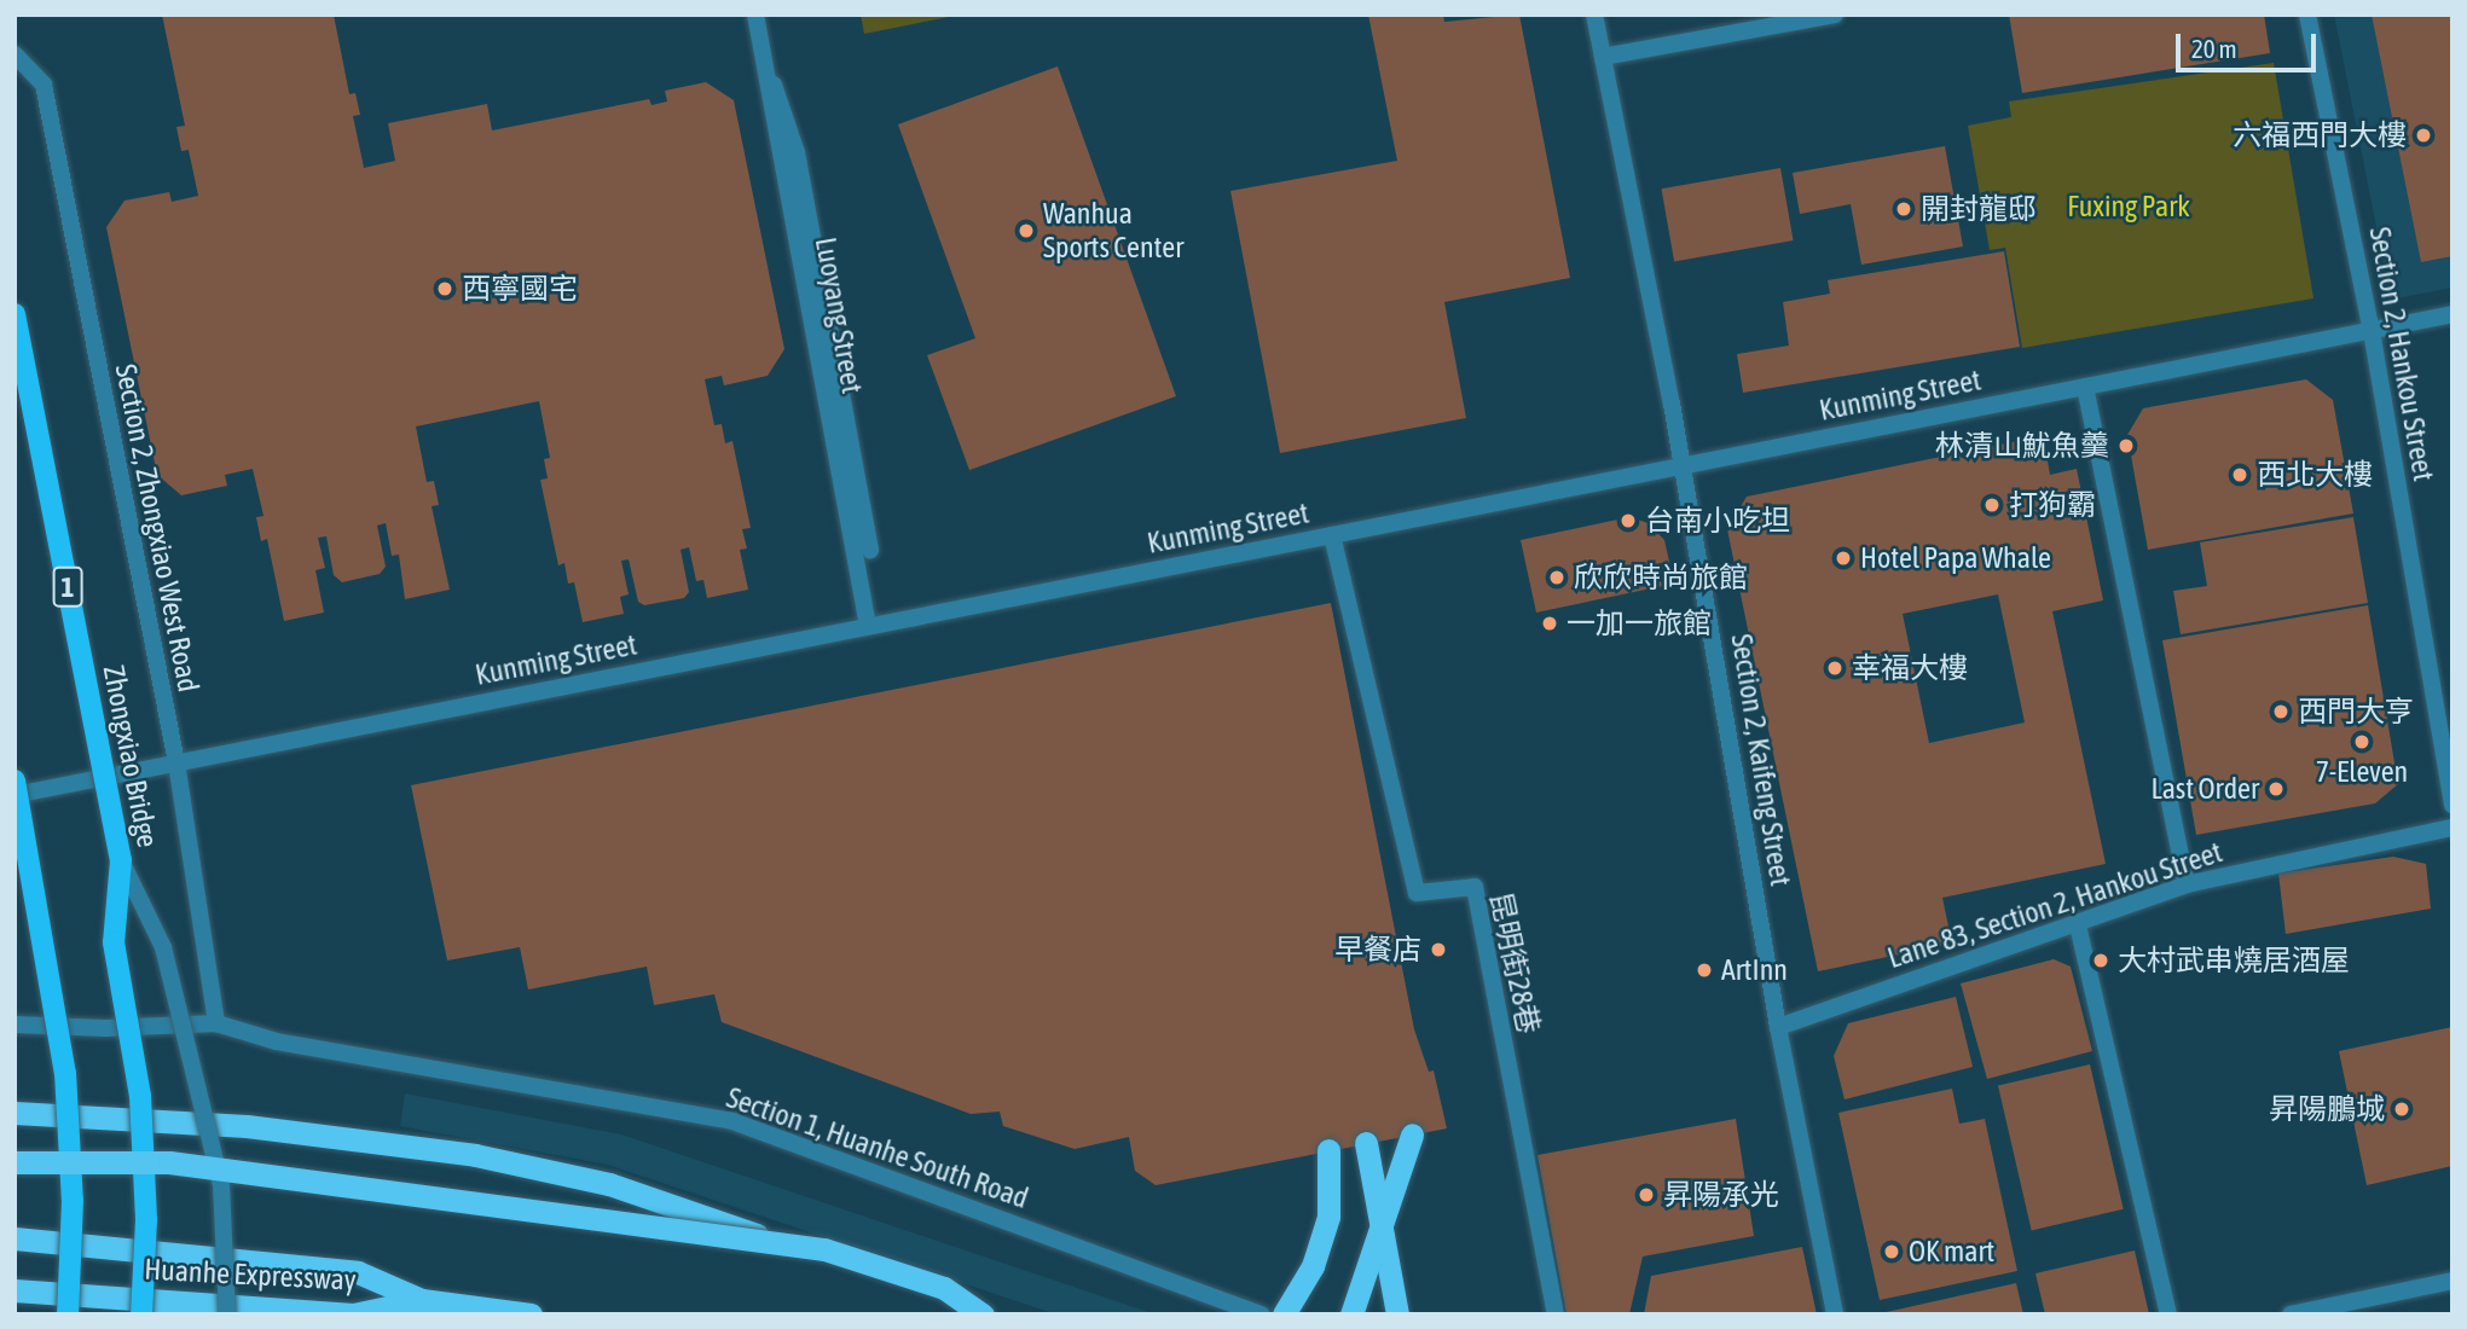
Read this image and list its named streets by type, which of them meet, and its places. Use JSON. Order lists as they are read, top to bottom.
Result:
{
  "streets": {
    "highway": ["Huanhe Expressway"],
    "main road": ["1", "Zhongxiao Bridge"],
    "street": [
      "Luoyang Street",
      "Section 2, Hankou Street",
      "Kunming Street",
      "Section 2, Zhongxiao West Road",
      "Section 2, Kaifeng Street",
      "Lane 83, Section 2, Hankou Street",
      "昆明街28巷",
      "Section 1, Huanhe South Road"
    ]
  },
  "crossings": [
    ["Luoyang Street", "Kunming Street"],
    ["Section 2, Hankou Street", "Kunming Street"],
    ["Kunming Street", "Section 2, Zhongxiao West Road"],
    ["Kunming Street", "Section 2, Kaifeng Street"],
    ["Kunming Street", "昆明街28巷"],
    ["Section 2, Zhongxiao West Road", "Section 1, Huanhe South Road"],
    ["Section 2, Kaifeng Street", "Lane 83, Section 2, Hankou Street"]
  ],
  "parks": ["Fuxing Park"],
  "places": [
    "六福西門大樓",
    "開封龍邸",
    "Wanhua Sports Center",
    "西寧國宅",
    "林清山魷魚羹",
    "西北大樓",
    "打狗霸",
    "台南小吃坦",
    "Hotel Papa Whale",
    "欣欣時尚旅館",
    "一加一旅館",
    "幸福大樓",
    "西門大亨",
    "7-Eleven",
    "Last Order",
    "早餐店",
    "大村武串燒居酒屋",
    "ArtInn",
    "昇陽鵬城",
    "昇陽承光",
    "OK mart"
  ],
  "scale_bar": "20 m"
}
